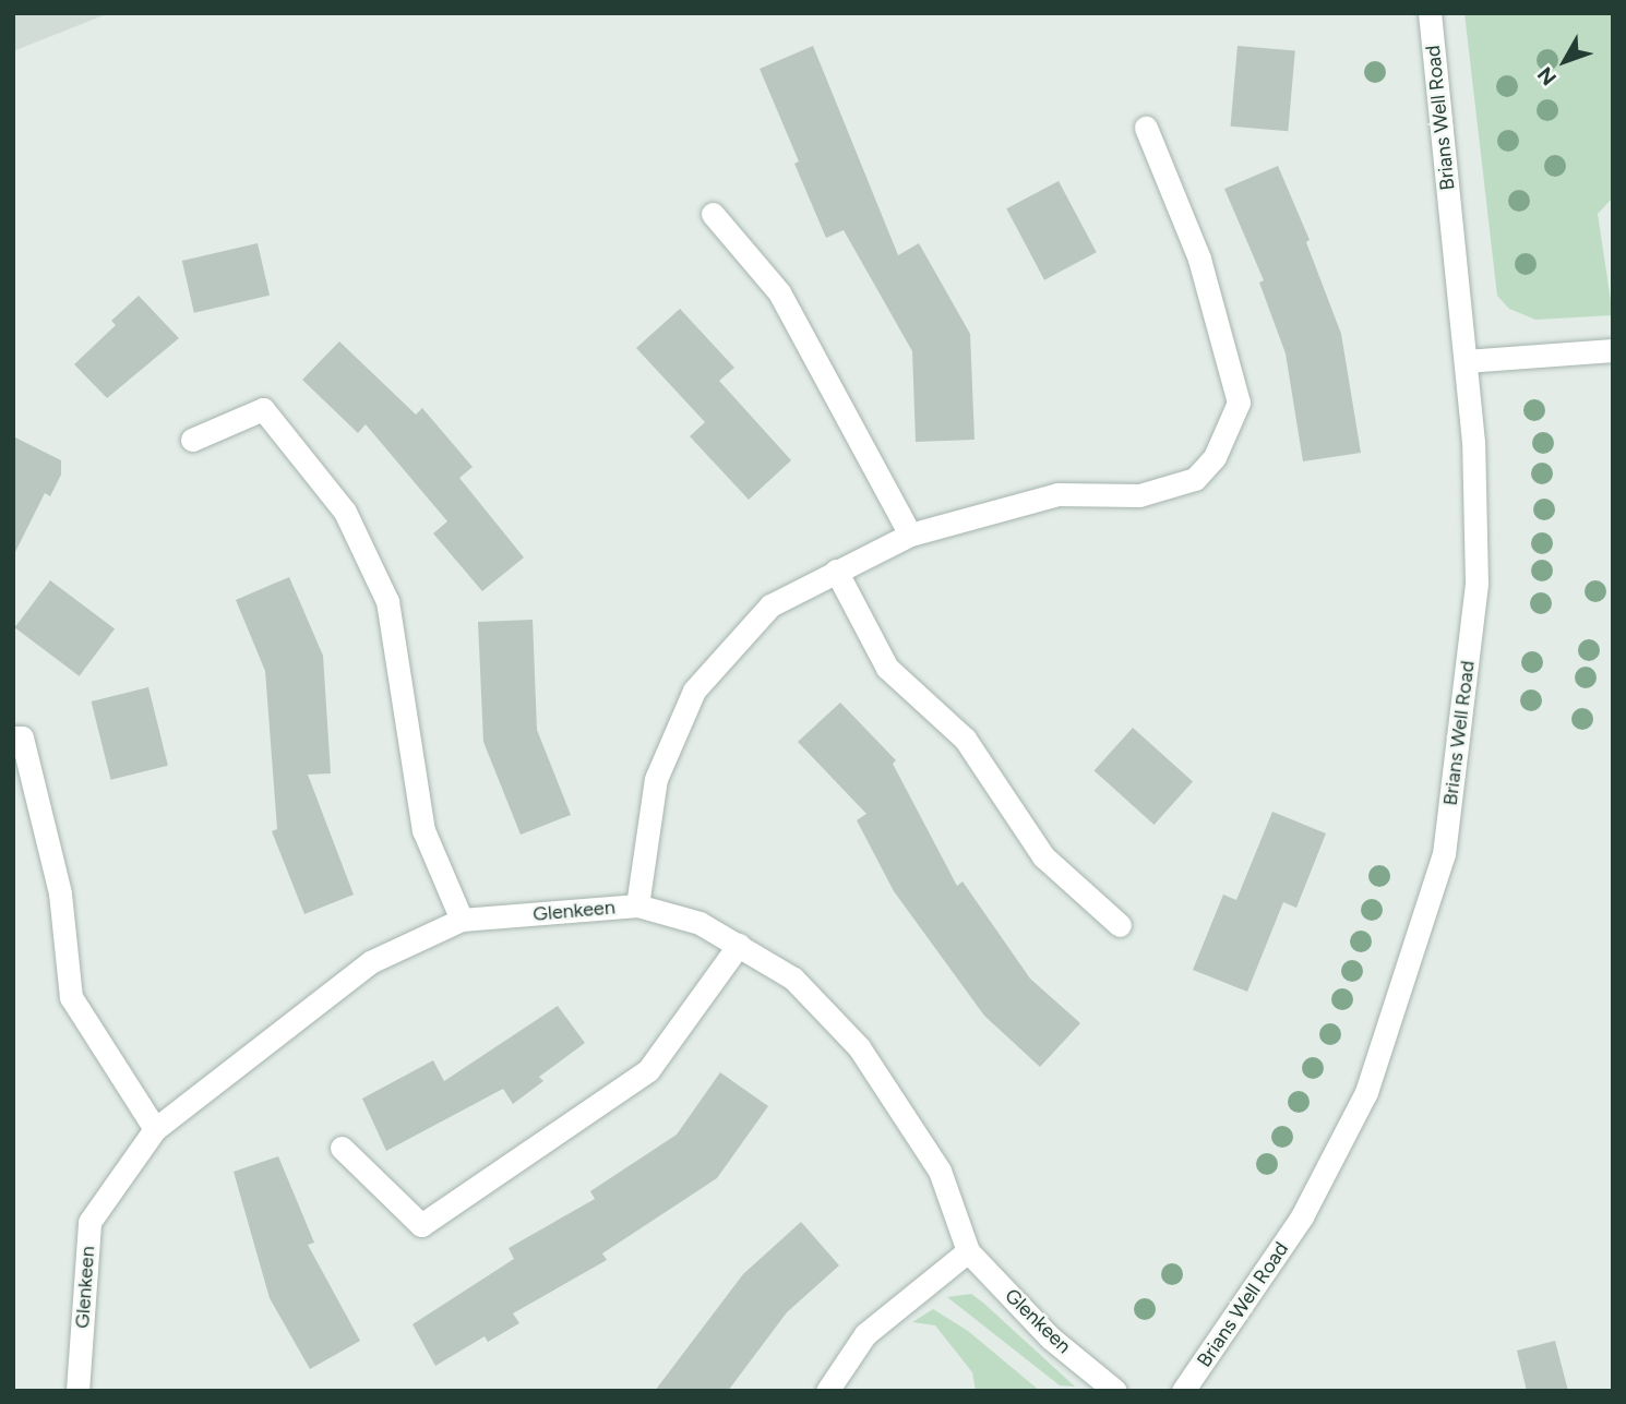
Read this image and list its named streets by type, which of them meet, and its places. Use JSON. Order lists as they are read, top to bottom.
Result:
{
  "streets": {
    "street": ["Brians Well Road", "Glenkeen"]
  },
  "north": "bottom left"
}
